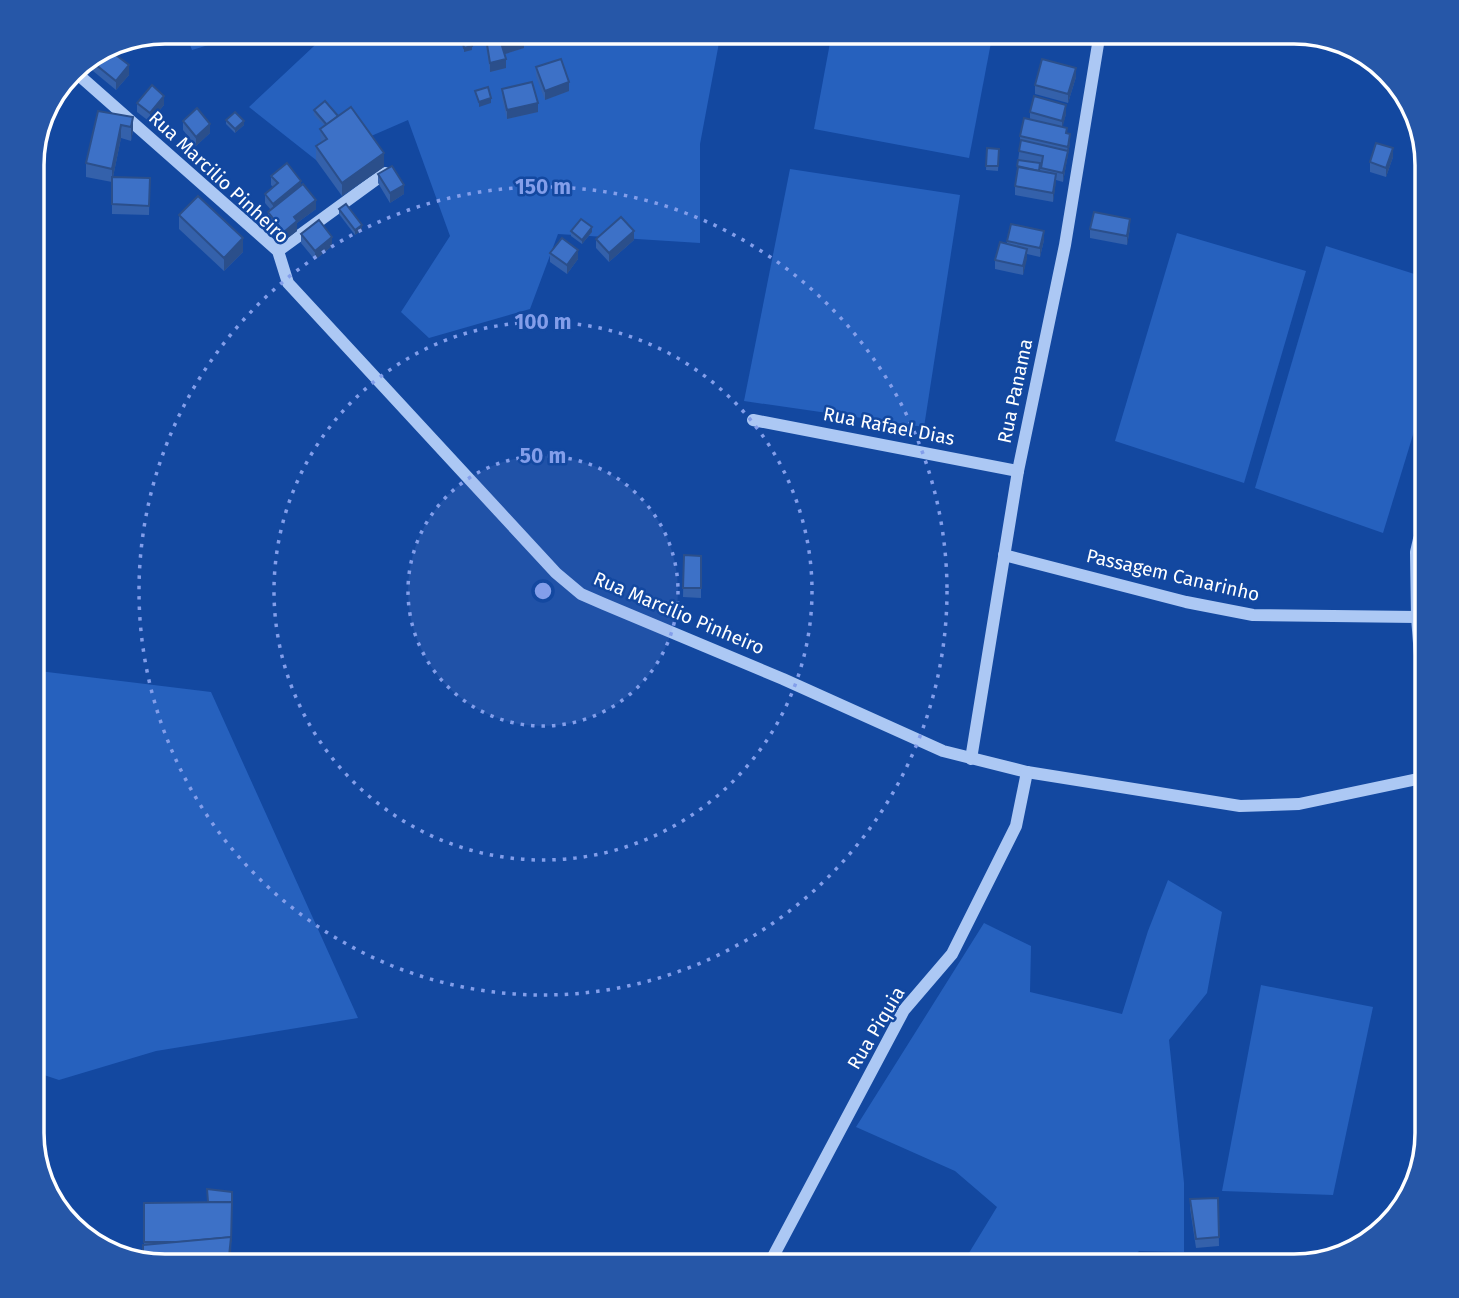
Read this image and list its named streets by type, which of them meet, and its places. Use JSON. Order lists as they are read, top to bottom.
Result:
{
  "streets": {
    "street": [
      "Rua Marcilio Pinheiro",
      "Rua Panama",
      "Rua Rafael Dias",
      "Passagem Canarinho",
      "Rua Piquia"
    ]
  },
  "crossings": [
    ["Rua Marcilio Pinheiro", "Rua Panama"],
    ["Rua Marcilio Pinheiro", "Rua Piquia"],
    ["Rua Panama", "Rua Rafael Dias"],
    ["Rua Panama", "Passagem Canarinho"]
  ],
  "rings": ["150 m", "100 m", "50 m"]
}
